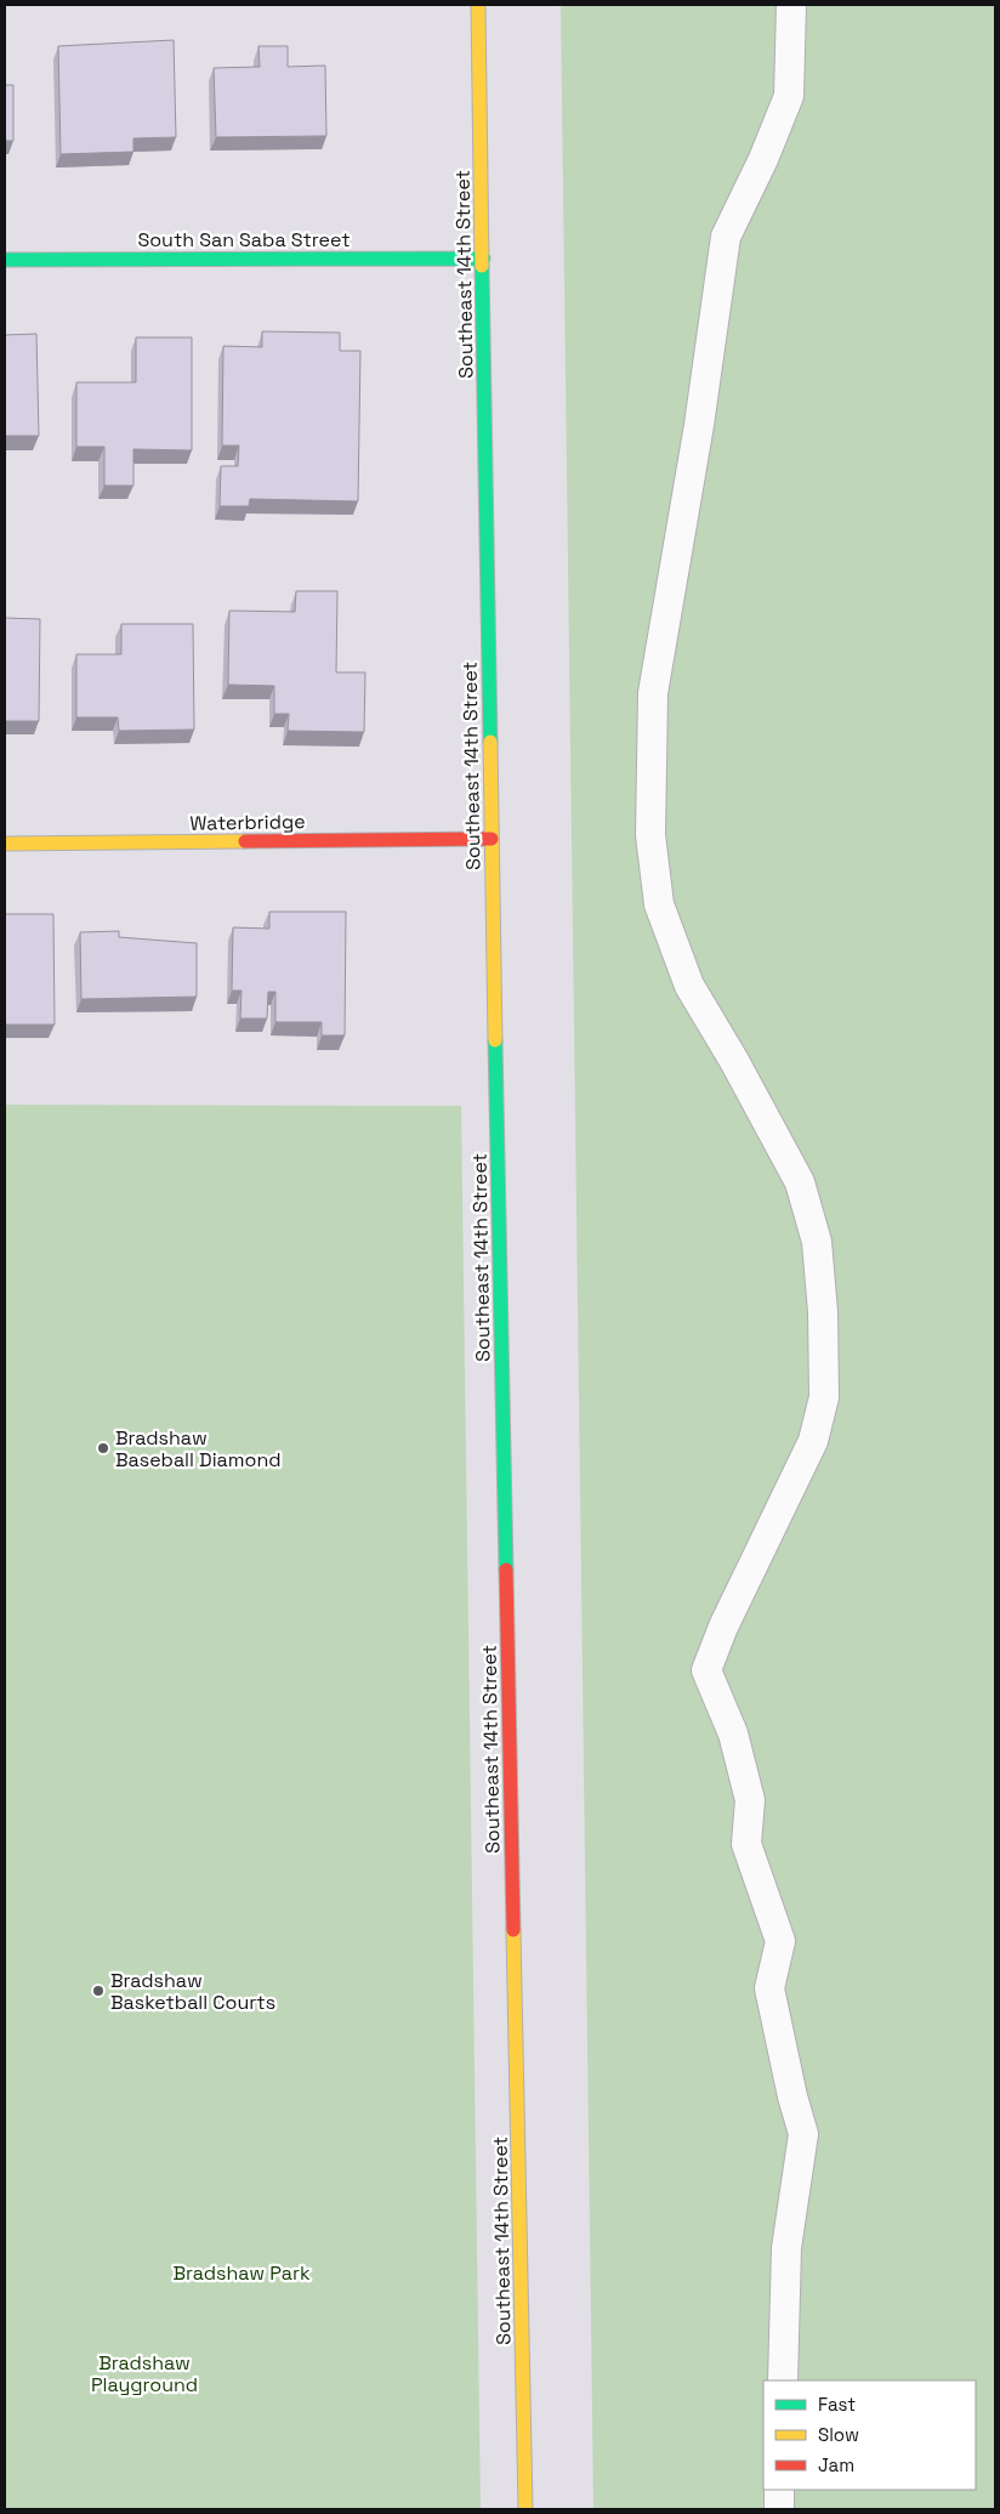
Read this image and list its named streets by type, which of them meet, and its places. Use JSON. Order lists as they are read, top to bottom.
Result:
{
  "streets": {
    "street": ["South San Saba Street", "Southeast 14th Street", "Waterbridge"]
  },
  "crossings": [
    ["South San Saba Street", "Southeast 14th Street"],
    ["Southeast 14th Street", "Waterbridge"]
  ],
  "parks": ["Bradshaw Park", "Bradshaw Playground"],
  "places": ["Bradshaw Baseball Diamond", "Bradshaw Basketball Courts"],
  "legend": ["Fast", "Slow", "Jam"]
}
